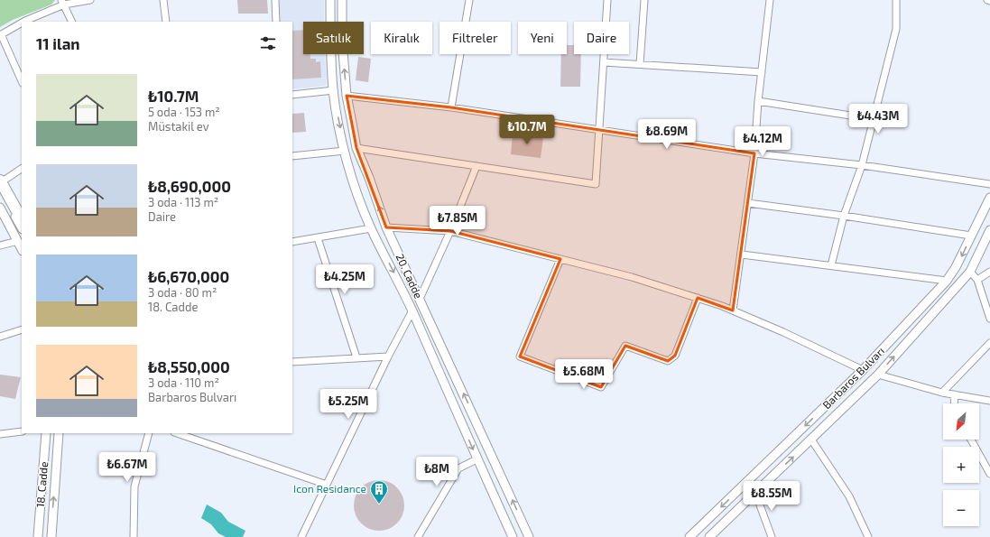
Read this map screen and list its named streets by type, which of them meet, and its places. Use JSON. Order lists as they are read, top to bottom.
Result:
{
  "streets": {
    "street": ["20. Cadde", "Barbaros Bulvarı", "18. Cadde"]
  },
  "places": {
    "building": ["Icon Residance"]
  },
  "north": "bottom left",
  "page": {
    "chip": [
      "Satılık",
      "Kiralık",
      "Filtreler",
      "Yeni",
      "Daire"
    ],
    "heading": "11 ilan",
    "list": [
      {
        "name": "₺10.7M",
        "note": "5 oda · 153 m² · Müstakil ev"
      },
      {
        "name": "₺8,690,000",
        "note": "3 oda · 113 m² · Daire"
      },
      {
        "name": "₺6,670,000",
        "note": "3 oda · 80 m² · 18. Cadde"
      },
      {
        "name": "₺8,550,000",
        "note": "3 oda · 110 m² · Barbaros Bulvarı"
      }
    ],
    "price": [
      "₺4.43M",
      "₺10.7M",
      "₺8.69M",
      "₺4.12M",
      "₺7.85M",
      "₺4.25M",
      "₺5.68M",
      "₺5.25M",
      "₺6.67M",
      "₺8M",
      "₺8.55M"
    ],
    "map_buttons": ["+", "−"]
  }
}
